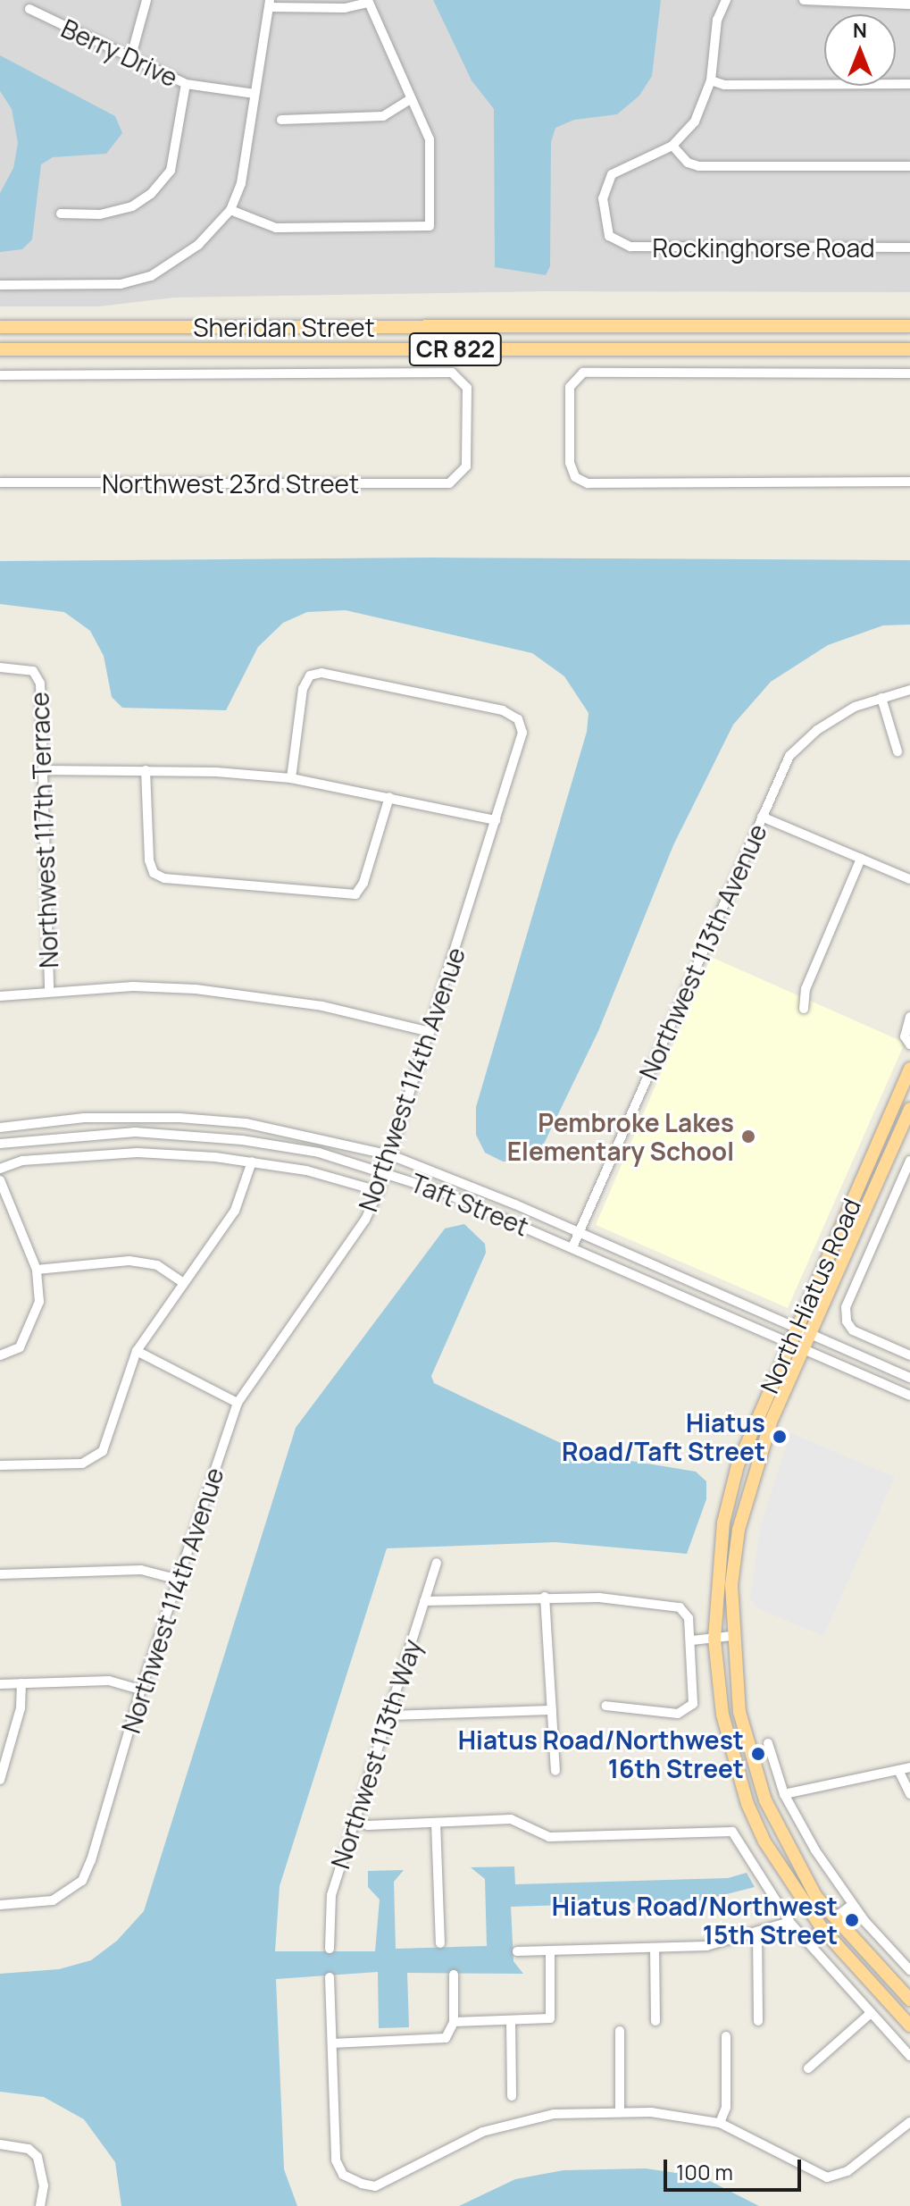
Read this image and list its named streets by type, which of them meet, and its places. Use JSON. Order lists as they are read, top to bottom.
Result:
{
  "streets": {
    "main road": ["Sheridan Street", "CR 822", "North Hiatus Road"],
    "street": [
      "Berry Drive",
      "Rockinghorse Road",
      "Northwest 23rd Street",
      "Northwest 117th Terrace",
      "Northwest 113th Avenue",
      "Northwest 114th Avenue",
      "Taft Street",
      "Northwest 113th Way"
    ]
  },
  "crossings": [
    ["Sheridan Street", "Northwest 23rd Street"],
    ["Northwest 113th Avenue", "Taft Street"],
    ["Northwest 114th Avenue", "Taft Street"],
    ["Taft Street", "North Hiatus Road"]
  ],
  "places": [
    "Pembroke Lakes Elementary School",
    "Hiatus Road/Taft Street",
    "Hiatus Road/Northwest 16th Street",
    "Hiatus Road/Northwest 15th Street"
  ],
  "scale_bar": "100 m",
  "north": "top"
}
